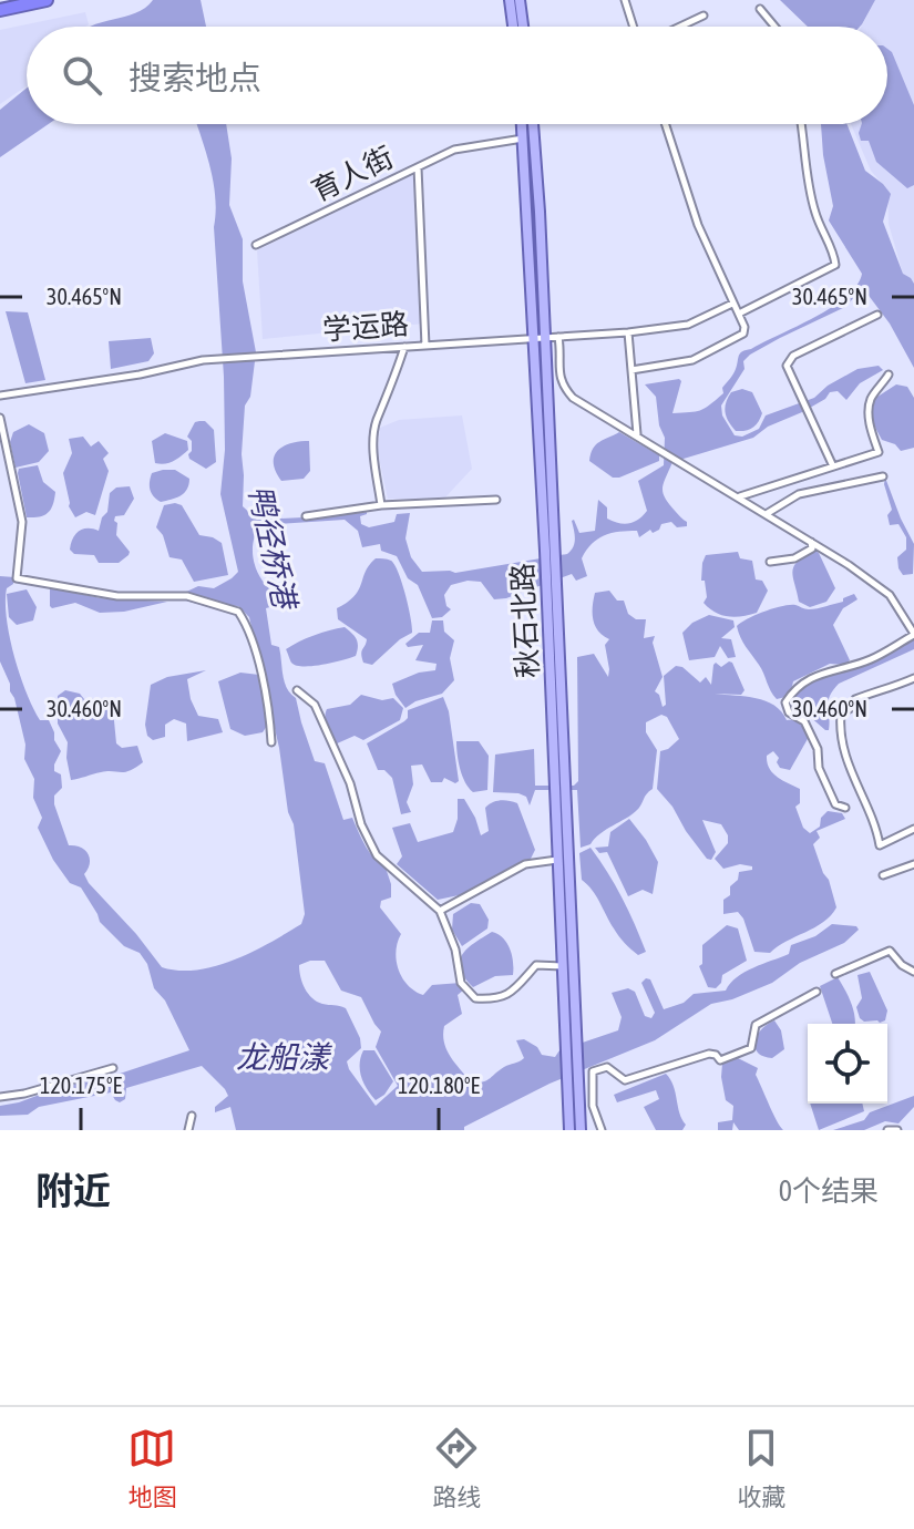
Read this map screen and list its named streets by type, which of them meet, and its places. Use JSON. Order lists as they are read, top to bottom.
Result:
{
  "streets": {
    "main road": ["秋石北路"],
    "street": ["育人街", "学运路"]
  },
  "crossings": [
    ["育人街", "秋石北路"],
    ["学运路", "秋石北路"]
  ],
  "water": ["鸭径桥港", "龙船漾"],
  "page": {
    "search": "搜索地点",
    "heading": ["附近", "0个结果"],
    "nav": ["地图", "路线", "收藏"]
  },
  "coordinates": [
    "30.465°N",
    "30.460°N",
    "120.175°E",
    "120.180°E"
  ]
}
